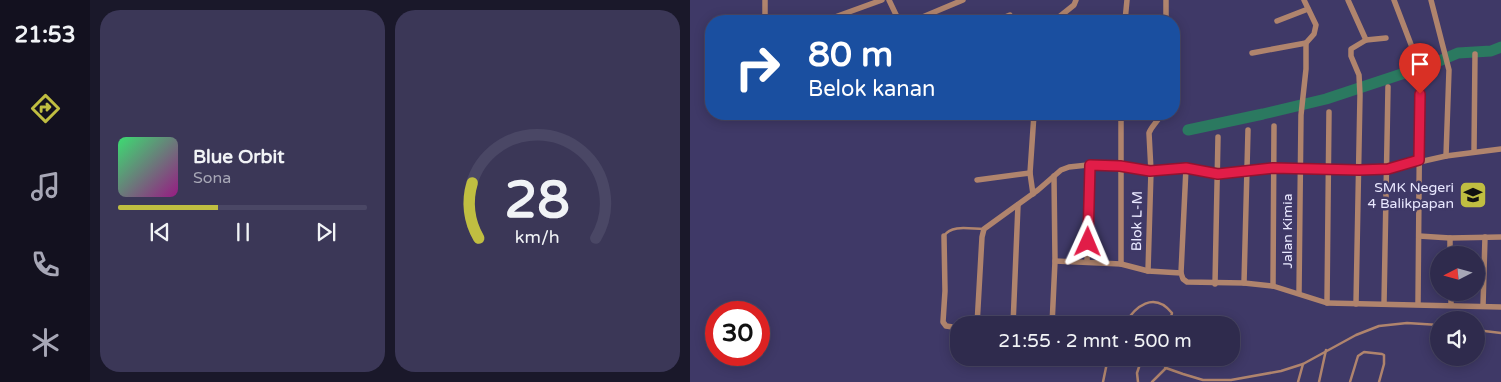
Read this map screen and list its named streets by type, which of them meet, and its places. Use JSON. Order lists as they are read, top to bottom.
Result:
{
  "streets": {
    "street": ["Blok L-M", "Jalan Kimia"]
  },
  "places": {
    "school or university": ["SMK Negeri 4 Balikpapan"]
  },
  "north": "left",
  "page": {
    "tabs": "21:53",
    "turn": ["80 m", "Belok kanan"],
    "song": ["Blue Orbit", "Sona"],
    "limit": "30",
    "trip": "21:55 · 2 mnt · 500 m",
    "gauge": ["28", "km/h"]
  }
}
